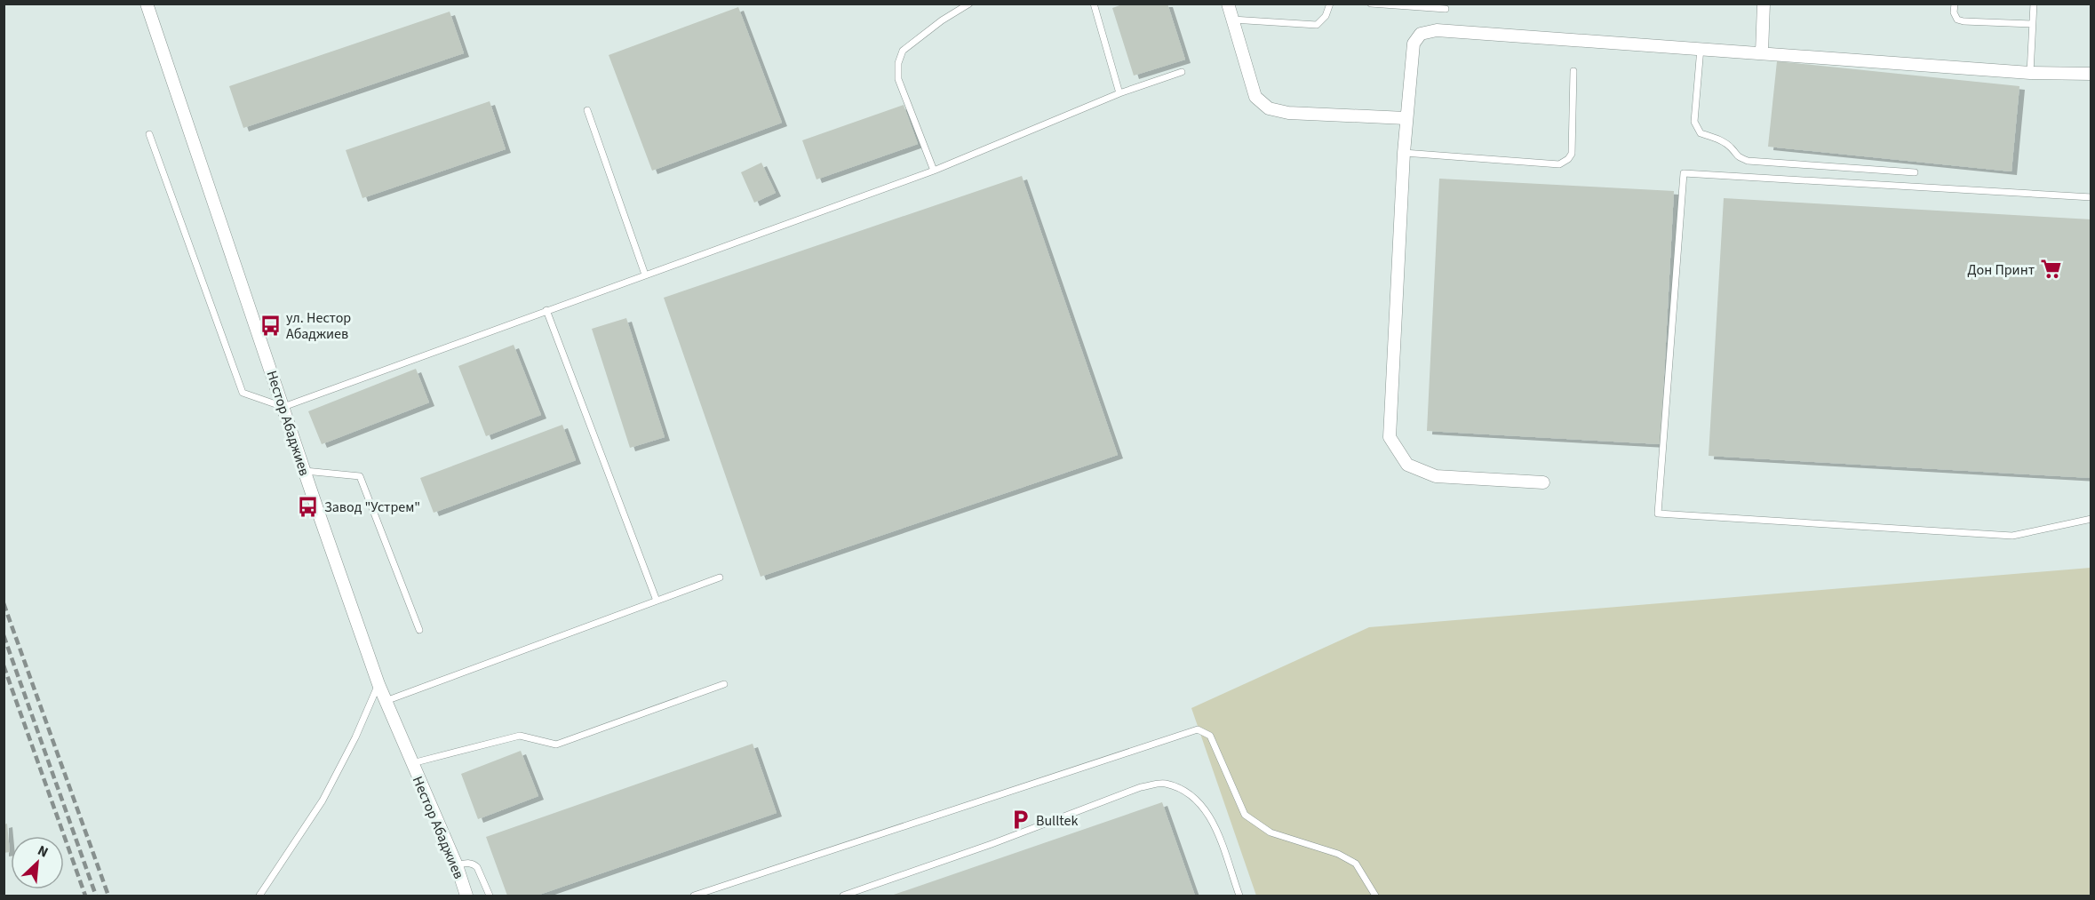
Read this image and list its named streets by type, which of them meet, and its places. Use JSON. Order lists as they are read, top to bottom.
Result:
{
  "streets": {
    "street": ["Нестор Абаджиев"]
  },
  "places": {
    "supermarket": ["Дон Принт"],
    "bus stop": ["ул. Нестор Абаджиев", "Завод \"Устрем\""],
    "parking": ["Bulltek"]
  },
  "north": "top right"
}
